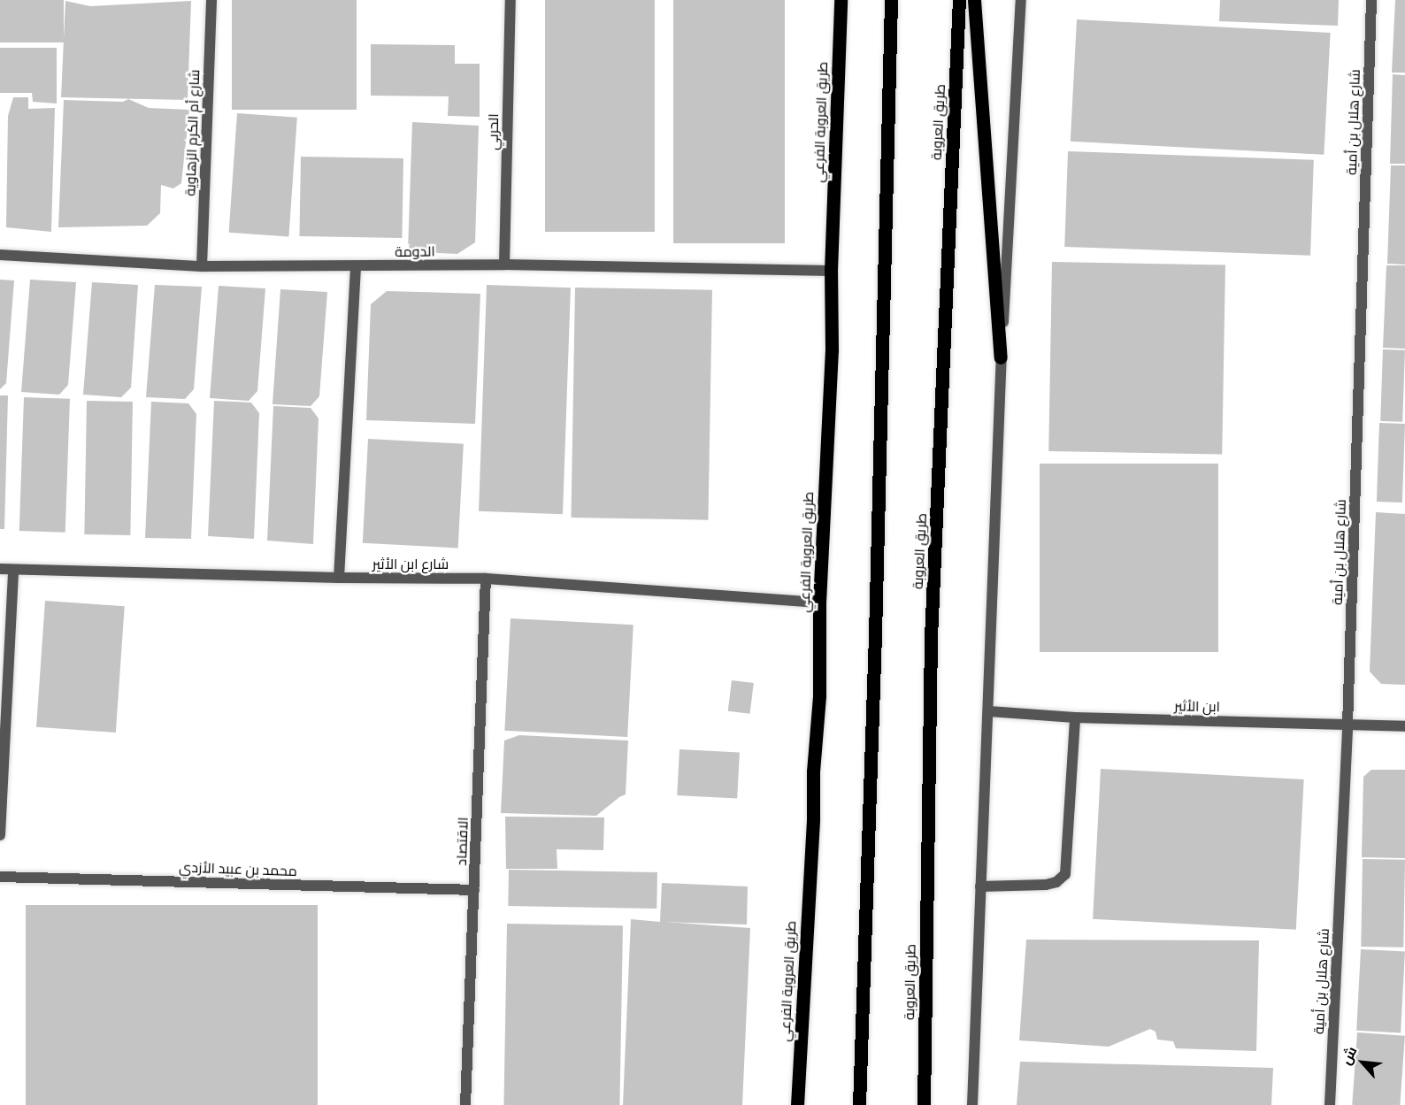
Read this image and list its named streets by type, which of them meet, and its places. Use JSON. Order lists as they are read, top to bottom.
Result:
{
  "streets": {
    "main road": ["طريق العروبة الفرعي", "طريق العروبة"],
    "street": [
      "شارع هلال بن أمية",
      "الحربي",
      "شارع أم الكرم الزهاوية",
      "الدومة",
      "شارع ابن الأثير",
      "ابن الأثير",
      "الاقتصاد",
      "محمد بن عبيد الأزدي"
    ]
  },
  "crossings": [
    ["طريق العروبة الفرعي", "الدومة"],
    ["طريق العروبة الفرعي", "شارع ابن الأثير"],
    ["شارع هلال بن أمية", "ابن الأثير"],
    ["الحربي", "الدومة"],
    ["شارع أم الكرم الزهاوية", "الدومة"],
    ["شارع ابن الأثير", "الاقتصاد"],
    ["الاقتصاد", "محمد بن عبيد الأزدي"]
  ],
  "north": "top left"
}
